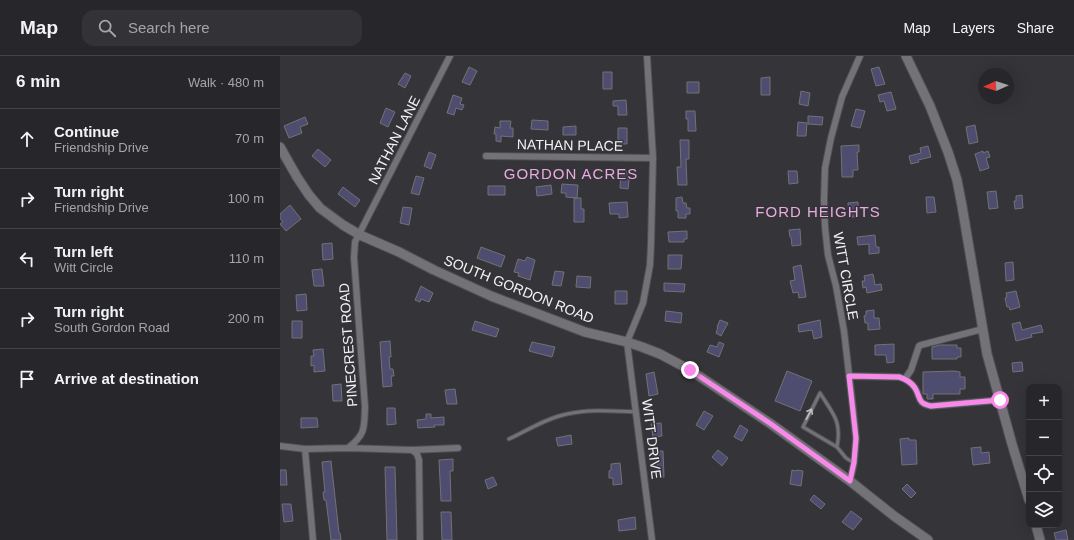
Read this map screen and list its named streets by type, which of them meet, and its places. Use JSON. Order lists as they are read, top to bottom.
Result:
{
  "streets": {
    "street": [
      "NATHAN LANE",
      "NATHAN PLACE",
      "WITT CIRCLE",
      "SOUTH GORDON ROAD",
      "PINECREST ROAD",
      "WITT DRIVE"
    ]
  },
  "crossings": [
    ["NATHAN LANE", "SOUTH GORDON ROAD"],
    ["NATHAN LANE", "PINECREST ROAD"],
    ["WITT CIRCLE", "SOUTH GORDON ROAD"],
    ["SOUTH GORDON ROAD", "PINECREST ROAD"],
    ["SOUTH GORDON ROAD", "WITT DRIVE"]
  ],
  "districts": ["GORDON ACRES", "FORD HEIGHTS"],
  "north": "left",
  "page": {
    "header": "Map",
    "search": "Search here",
    "nav": ["Map", "Layers", "Share"],
    "heading": ["6 min", "Walk · 480 m"],
    "list": [
      ["Continue", "Friendship Drive", "70 m"],
      ["Turn right", "Friendship Drive", "100 m"],
      ["Turn left", "Witt Circle", "110 m"],
      ["Turn right", "South Gordon Road", "200 m"],
      "Arrive at destination"
    ],
    "map_buttons": ["+", "−"]
  }
}
